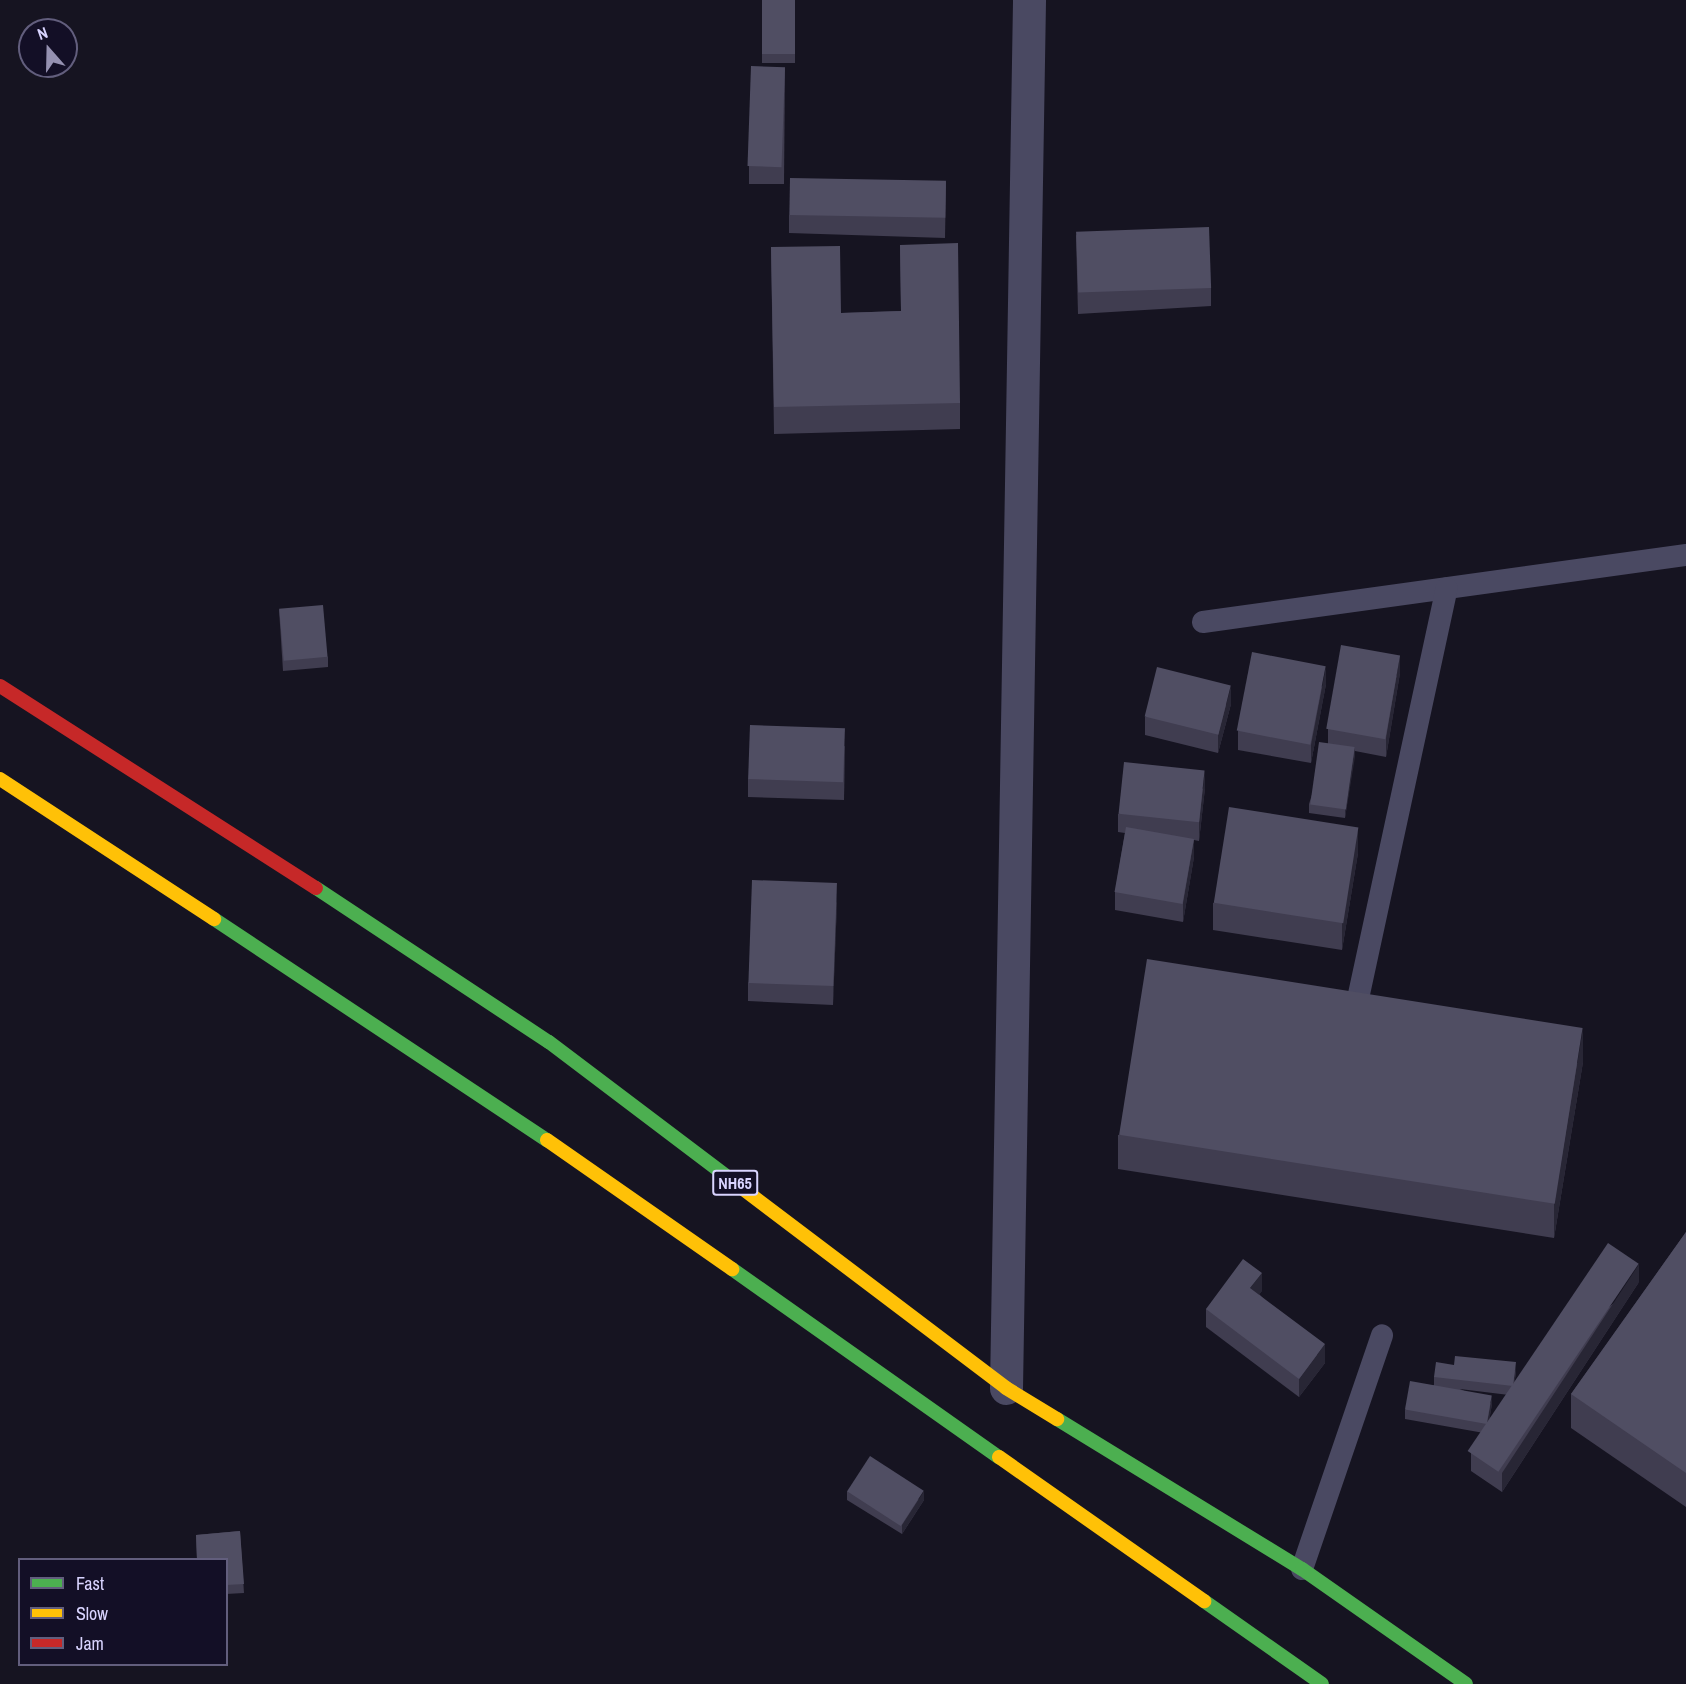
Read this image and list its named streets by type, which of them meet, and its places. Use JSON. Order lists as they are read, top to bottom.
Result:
{
  "streets": {
    "highway": ["NH65"]
  },
  "legend": ["Fast", "Slow", "Jam"],
  "north": "top"
}
